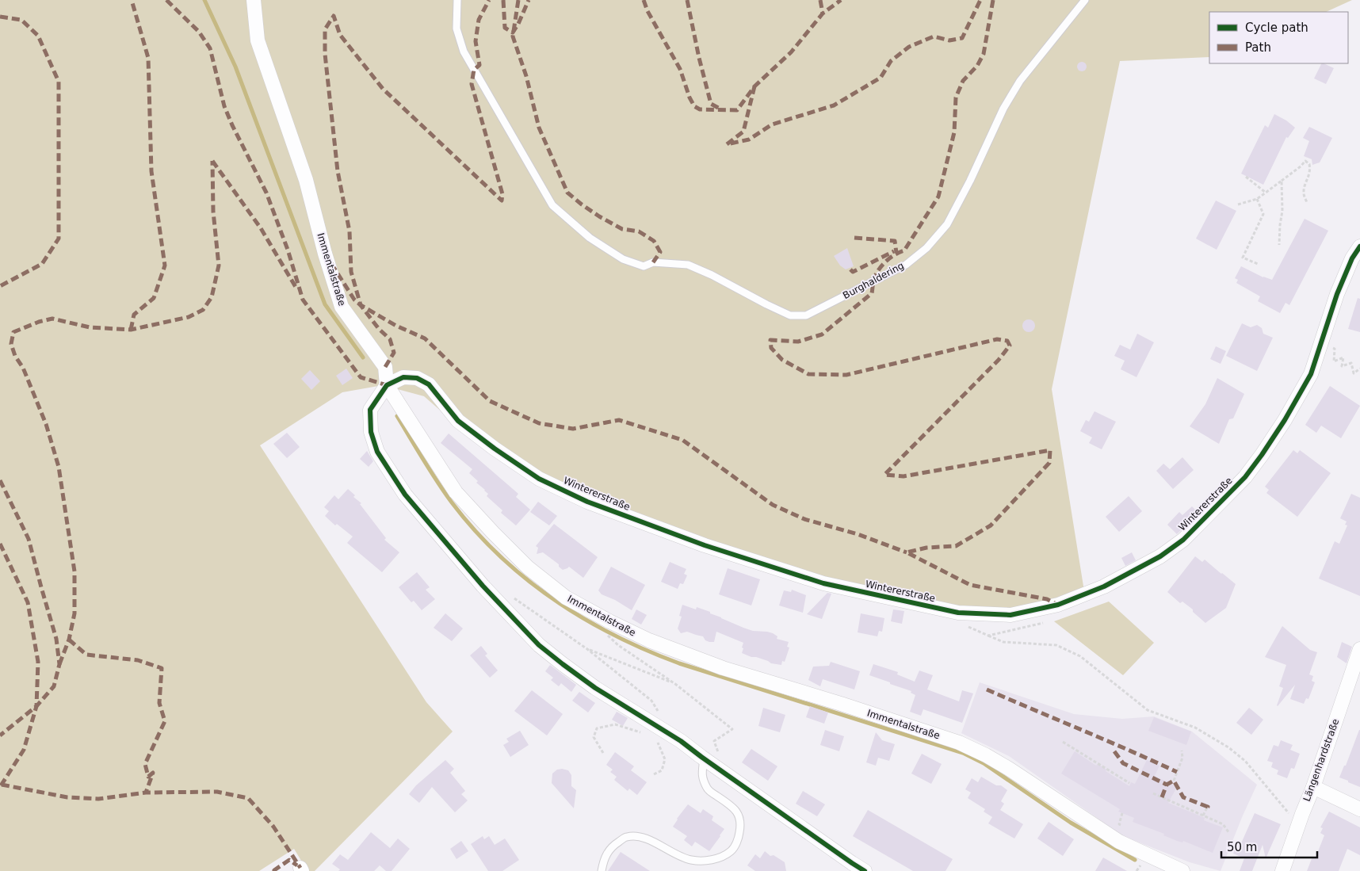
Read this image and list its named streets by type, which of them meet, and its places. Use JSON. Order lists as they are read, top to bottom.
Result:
{
  "streets": {
    "street": ["Immentalstraße", "Wintererstraße", "Längenhardstraße"],
    "lane": ["Burghaldering"]
  },
  "crossings": [
    ["Immentalstraße", "Wintererstraße"]
  ],
  "legend": ["Cycle path", "Path"],
  "scale_bar": "50 m"
}
